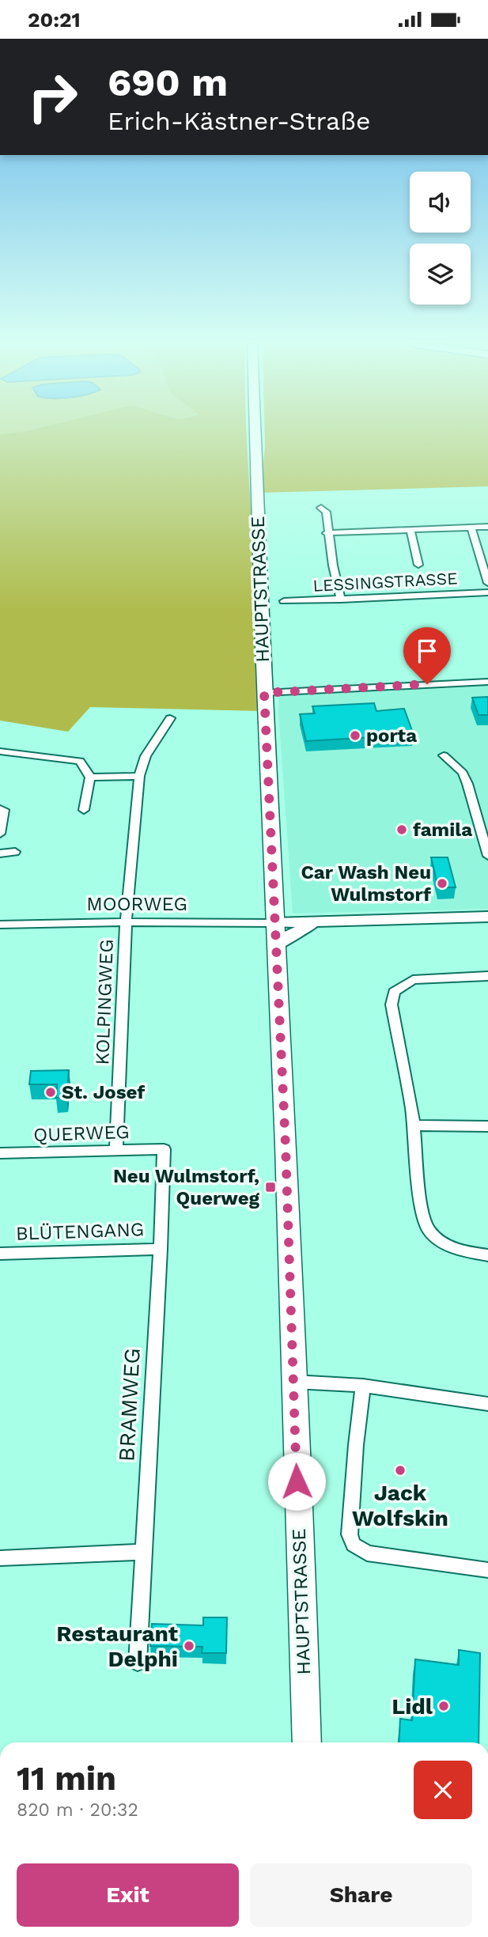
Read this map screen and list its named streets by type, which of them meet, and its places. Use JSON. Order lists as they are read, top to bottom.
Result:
{
  "streets": {
    "main road": ["HAUPTSTRASSE"],
    "street": [
      "LESSINGSTRASSE",
      "MOORWEG",
      "KOLPINGWEG",
      "QUERWEG",
      "BLÜTENGANG",
      "BRAMWEG"
    ]
  },
  "crossings": [
    ["HAUPTSTRASSE", "MOORWEG"],
    ["MOORWEG", "KOLPINGWEG"],
    ["KOLPINGWEG", "QUERWEG"],
    ["QUERWEG", "BRAMWEG"],
    ["BLÜTENGANG", "BRAMWEG"]
  ],
  "places": {
    "other": [
      "porta",
      "famila",
      "Car Wash Neu Wulmstorf",
      "St. Josef",
      "Jack Wolfskin",
      "Restaurant Delphi",
      "Lidl"
    ],
    "transit": ["Neu Wulmstorf, Querweg"]
  },
  "page": {
    "status": "20:21",
    "turn": ["690 m", "Erich-Kästner-Straße"],
    "heading": ["11 min", "820 m · 20:32"],
    "buttons": ["Exit", "Share"]
  }
}
